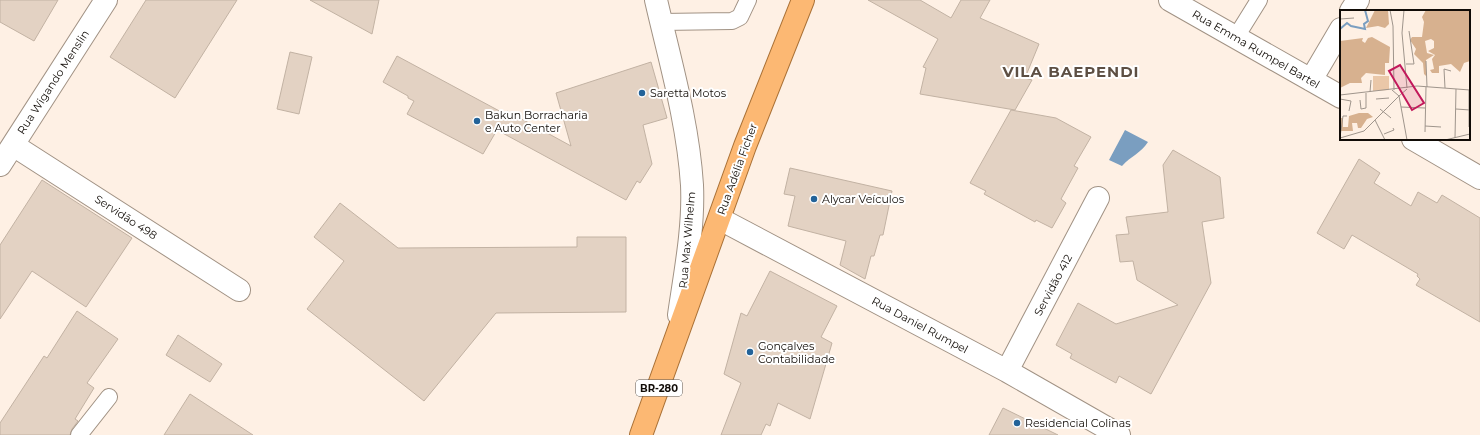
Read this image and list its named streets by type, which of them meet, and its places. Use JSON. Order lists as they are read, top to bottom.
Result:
{
  "streets": {
    "highway": ["Rua Adélia Ficher", "BR-280"],
    "street": [
      "Rua Emma Rumpel Bartel",
      "Rua Wigando Menslin",
      "Servidão 498",
      "Rua Max Wilhelm",
      "Servidão 412",
      "Rua Daniel Rumpel"
    ]
  },
  "crossings": [
    ["Rua Wigando Menslin", "Servidão 498"],
    ["Rua Adélia Ficher", "Rua Max Wilhelm"],
    ["Rua Adélia Ficher", "Rua Daniel Rumpel"],
    ["Rua Adélia Ficher", "BR-280"],
    ["Rua Max Wilhelm", "BR-280"],
    ["Servidão 412", "Rua Daniel Rumpel"]
  ],
  "districts": ["VILA BAEPENDI"],
  "places": [
    "Saretta Motos",
    "Bakun Borracharia e Auto Center",
    "Alycar Veículos",
    "Gonçalves Contabilidade",
    "Residencial Colinas"
  ]
}
